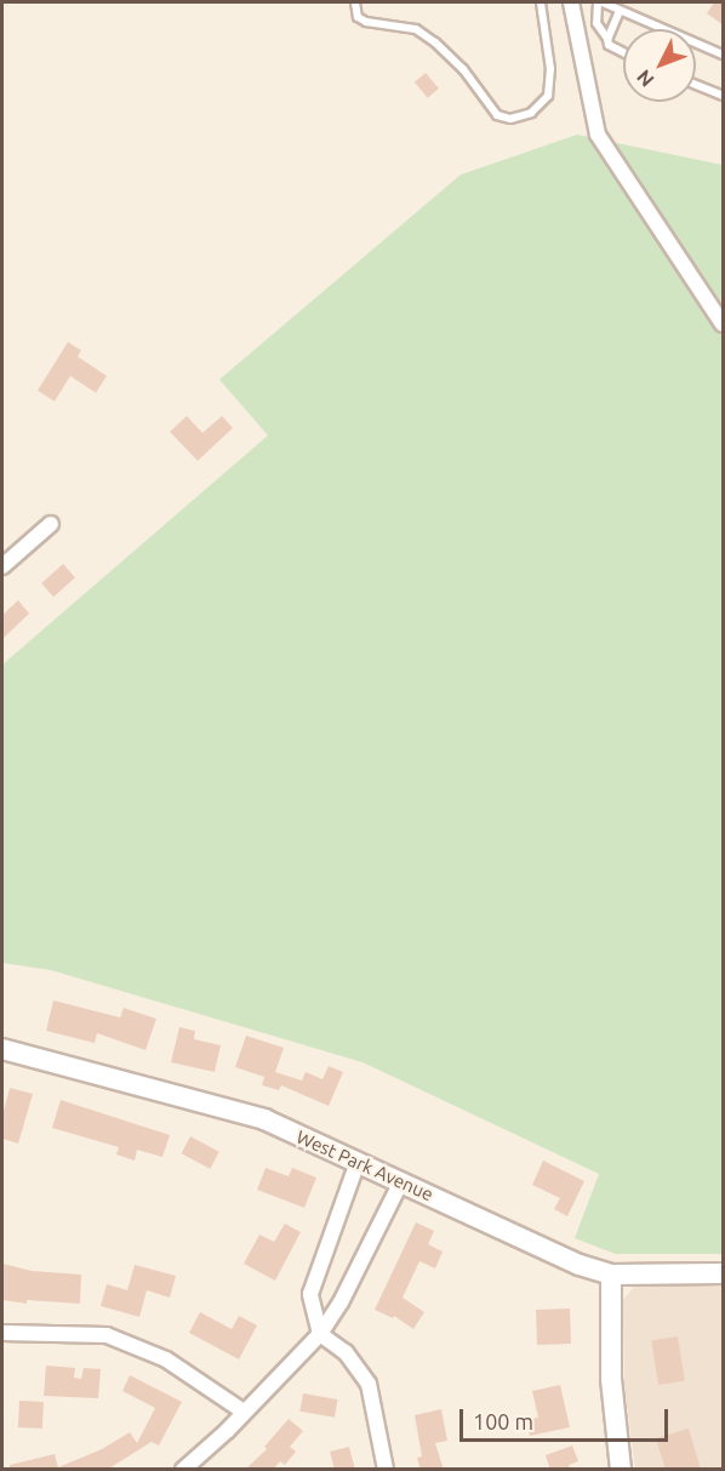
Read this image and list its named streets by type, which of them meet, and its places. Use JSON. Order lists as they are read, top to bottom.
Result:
{
  "streets": {
    "street": ["West Park Avenue"]
  },
  "scale_bar": "100 m",
  "north": "bottom left"
}
